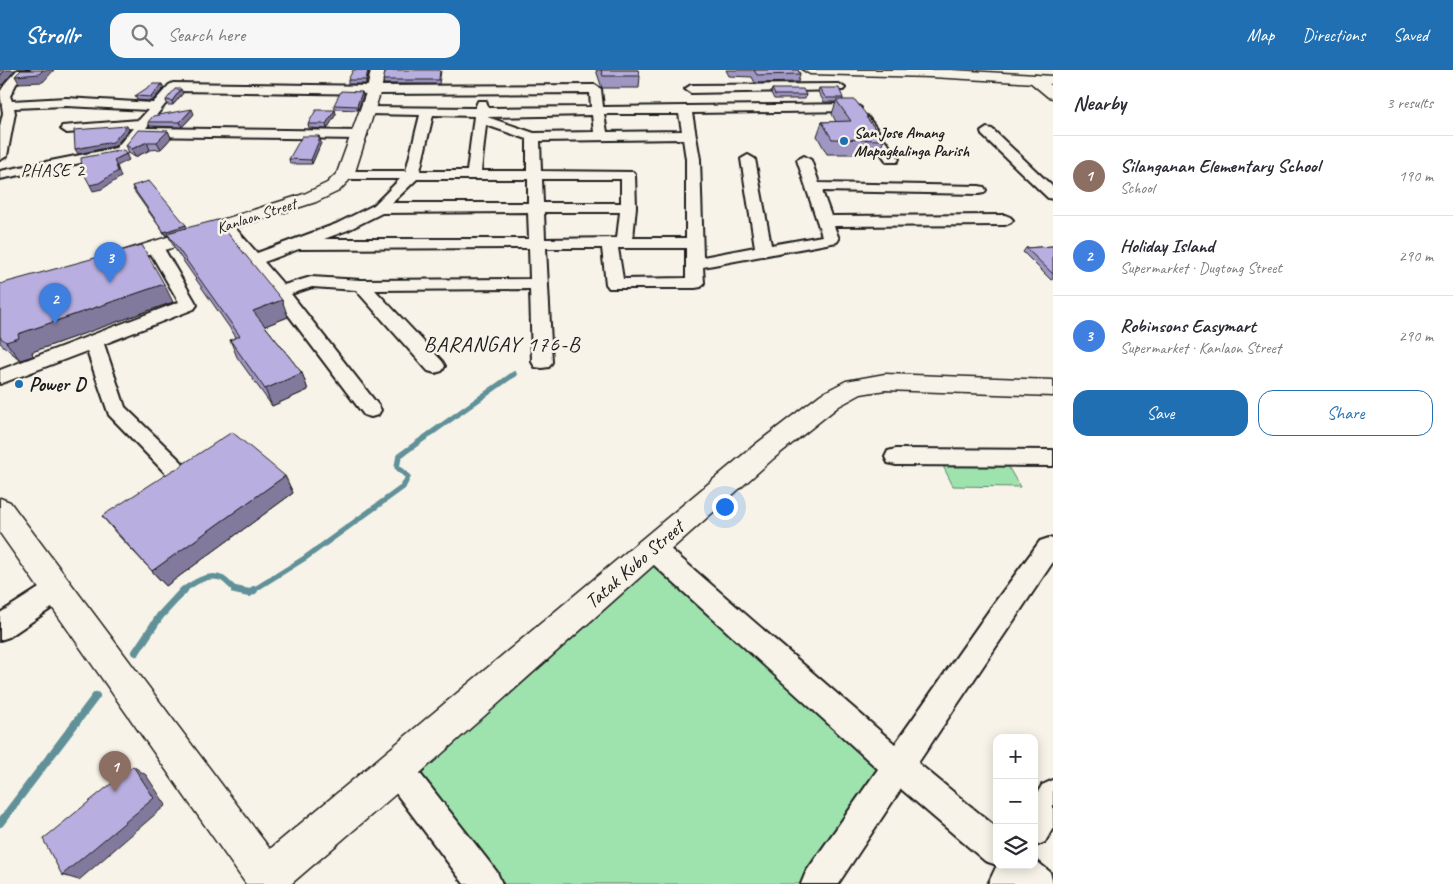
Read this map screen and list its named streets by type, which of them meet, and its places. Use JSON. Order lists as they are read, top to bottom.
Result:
{
  "streets": {
    "street": ["Kanlaon Street", "Tatak Kubo Street"]
  },
  "districts": ["PHASE 2", "BARANGAY 176-B"],
  "places": ["San Jose Amang Mapagkalinga Parish", "Power D"],
  "page": {
    "header": "Strollr",
    "search": "Search here",
    "nav": ["Map", "Directions", "Saved"],
    "heading": ["Nearby", "3 results"],
    "list": [
      {
        "mark": "1",
        "name": "Silanganan Elementary School",
        "note": "School",
        "value": "190 m"
      },
      {
        "mark": "2",
        "name": "Holiday Island",
        "note": "Supermarket · Dugtong Street",
        "value": "290 m"
      },
      {
        "mark": "3",
        "name": "Robinsons Easymart",
        "note": "Supermarket · Kanlaon Street",
        "value": "290 m"
      }
    ],
    "pins": ["3", "2", "1"],
    "buttons": ["Save", "Share"],
    "map_buttons": ["+", "−"]
  }
}
